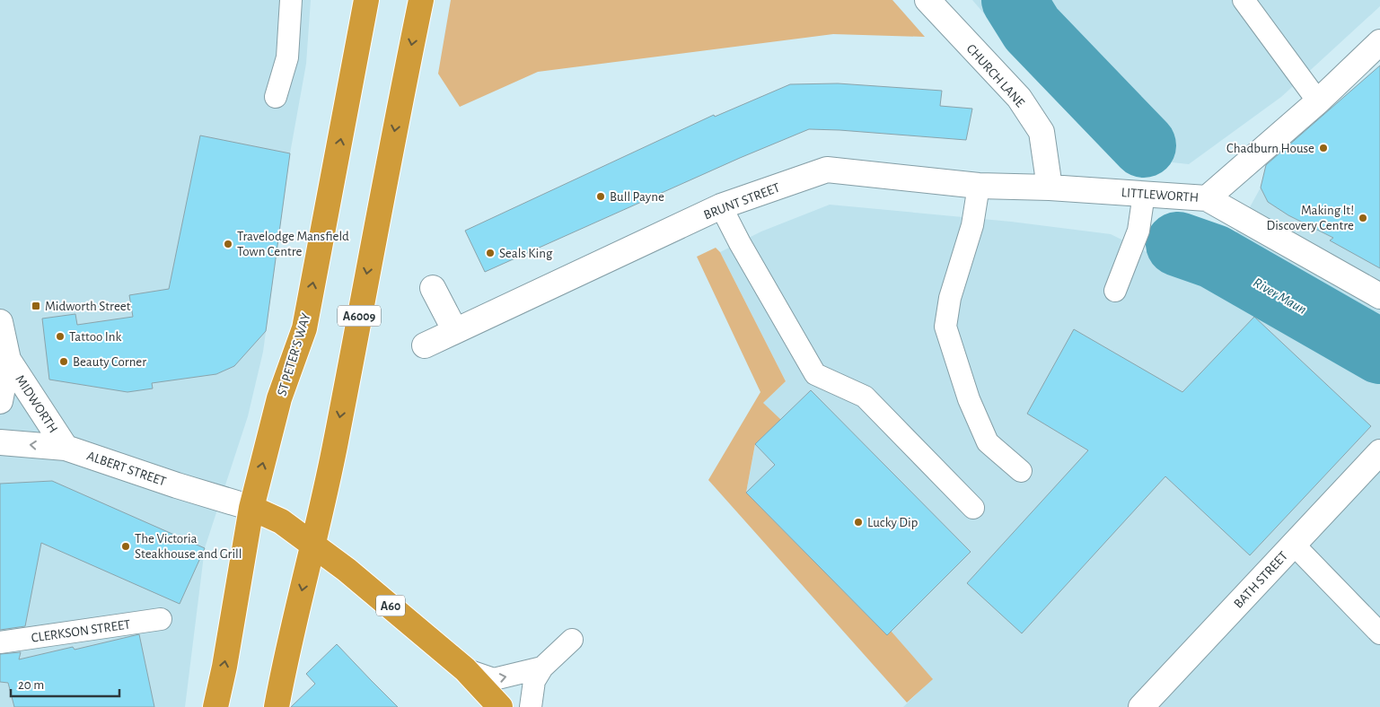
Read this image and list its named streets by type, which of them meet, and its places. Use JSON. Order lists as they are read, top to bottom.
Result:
{
  "streets": {
    "highway": ["A6009", "ST PETER'S WAY", "A60"],
    "street": [
      "CHURCH LANE",
      "LITTLEWORTH",
      "BRUNT STREET",
      "MIDWORTH",
      "ALBERT STREET",
      "BATH STREET"
    ],
    "lane": ["CLERKSON STREET"]
  },
  "crossings": [
    ["CHURCH LANE", "LITTLEWORTH"],
    ["CHURCH LANE", "BRUNT STREET"],
    ["LITTLEWORTH", "BRUNT STREET"],
    ["A6009", "A60"],
    ["ST PETER'S WAY", "ALBERT STREET"],
    ["MIDWORTH", "ALBERT STREET"]
  ],
  "water": ["River Maun"],
  "places": {
    "other": [
      "Chadburn House",
      "Bull Payne",
      "Making It! Discovery Centre",
      "Travelodge Mansfield Town Centre",
      "Seals King",
      "Tattoo Ink",
      "Beauty Corner",
      "Lucky Dip",
      "The Victoria Steakhouse and Grill"
    ],
    "transit": ["Midworth Street"]
  },
  "scale_bar": "20 m"
}
